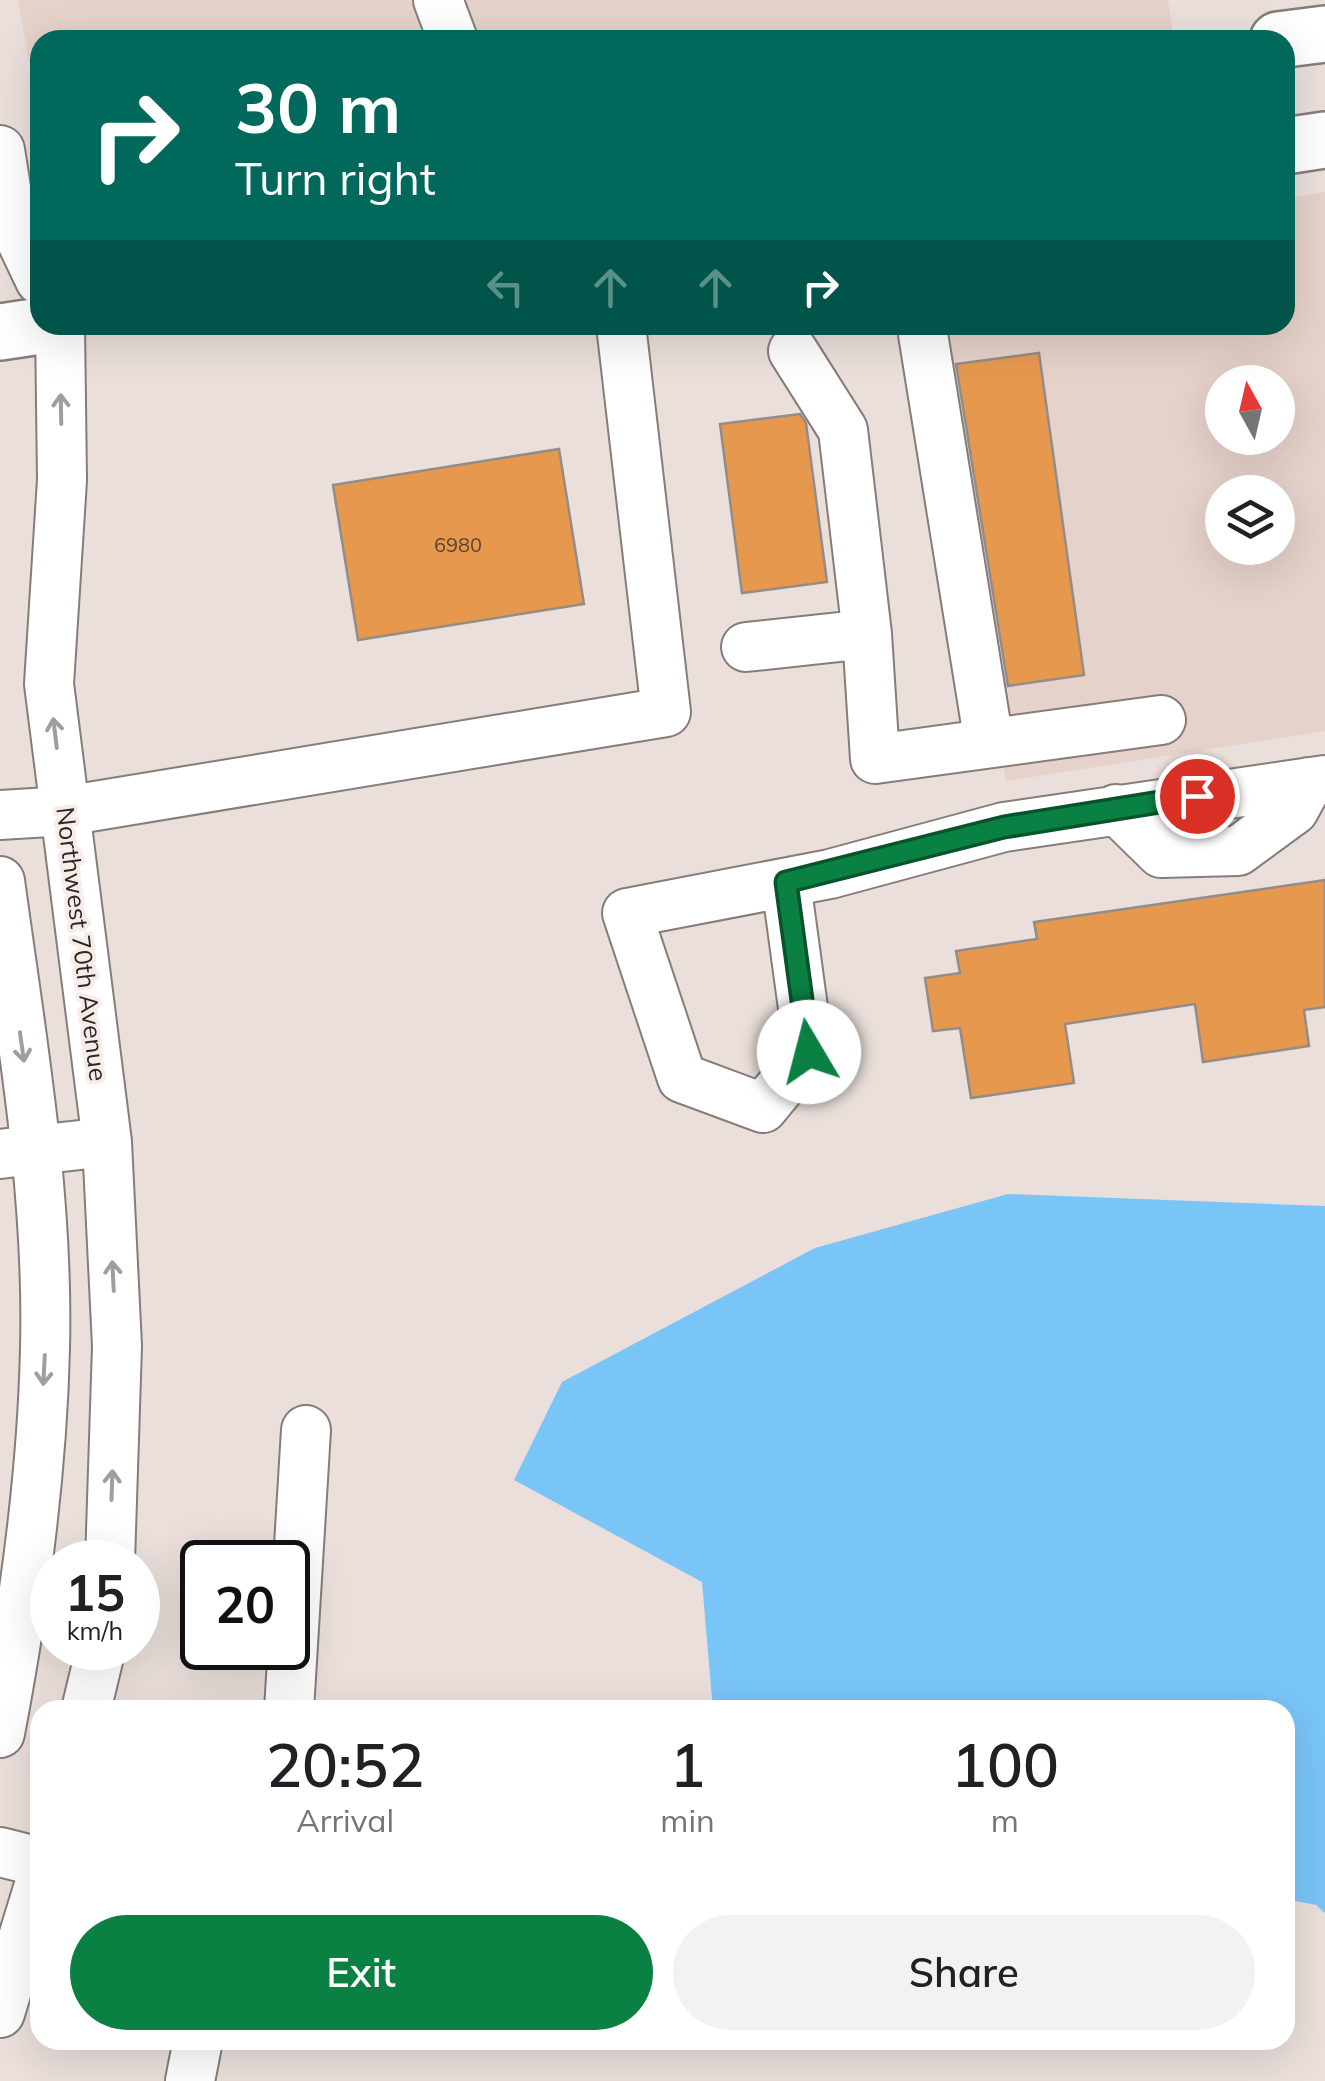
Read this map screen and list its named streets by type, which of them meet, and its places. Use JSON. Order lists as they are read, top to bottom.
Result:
{
  "streets": {
    "street": ["Northwest 70th Avenue"]
  },
  "house_numbers": ["6980"],
  "north": "top",
  "page": {
    "turn": ["30 m", "Turn right"],
    "speed": "15 km/h",
    "limit": "20",
    "eta": [
      "20:52",
      "Arrival",
      "1",
      "min",
      "100",
      "m"
    ],
    "buttons": ["Exit", "Share"]
  }
}
